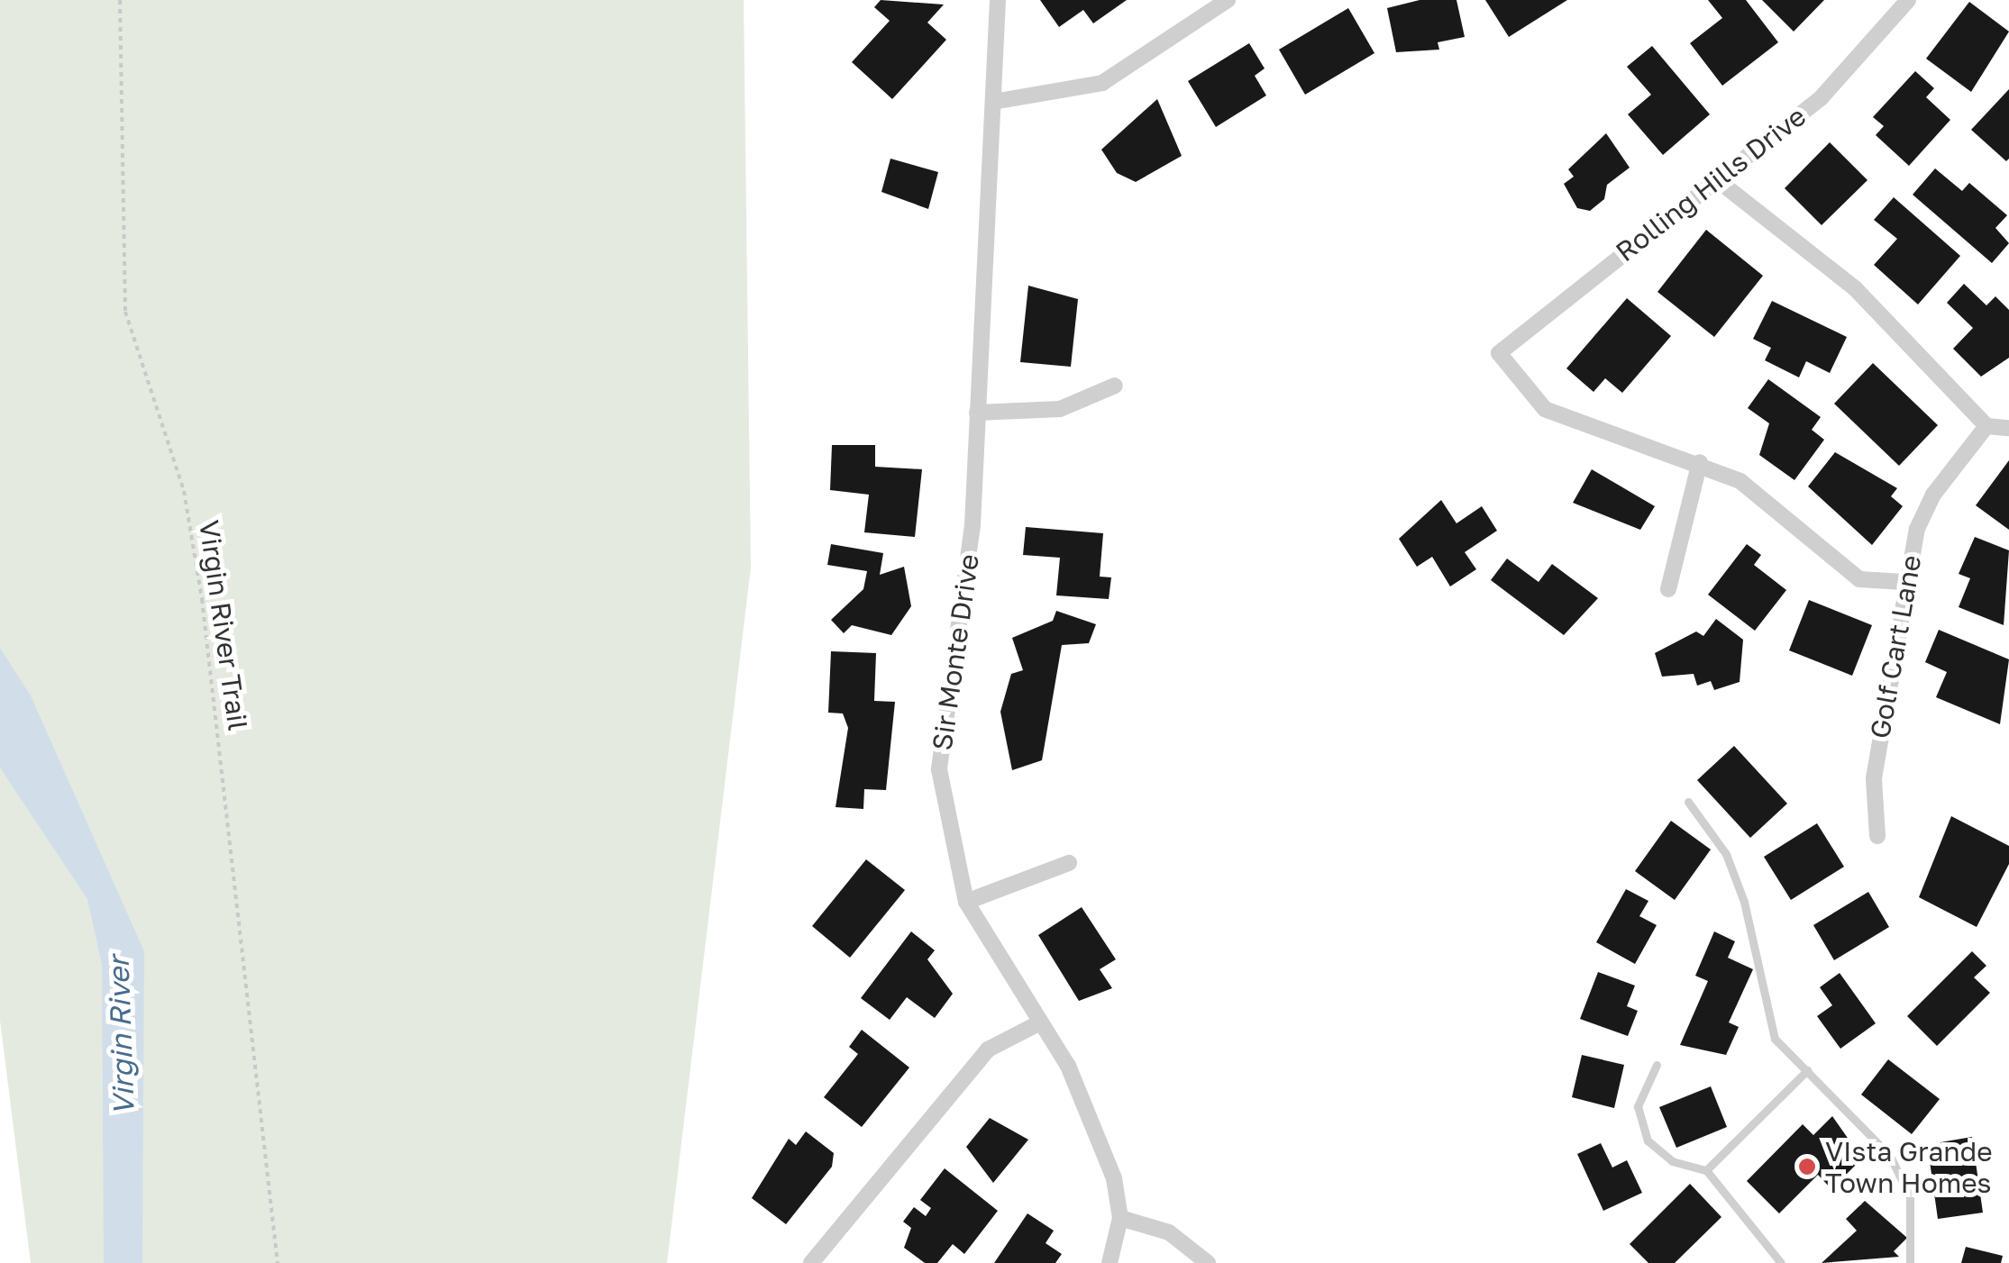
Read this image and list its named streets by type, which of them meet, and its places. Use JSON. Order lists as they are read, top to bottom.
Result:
{
  "streets": {
    "street": ["Rolling Hills Drive", "Golf Cart Lane", "Sir Monte Drive"],
    "path": ["Virgin River Trail"]
  },
  "water": ["Virgin River"],
  "places": ["VIsta Grande Town Homes"]
}
